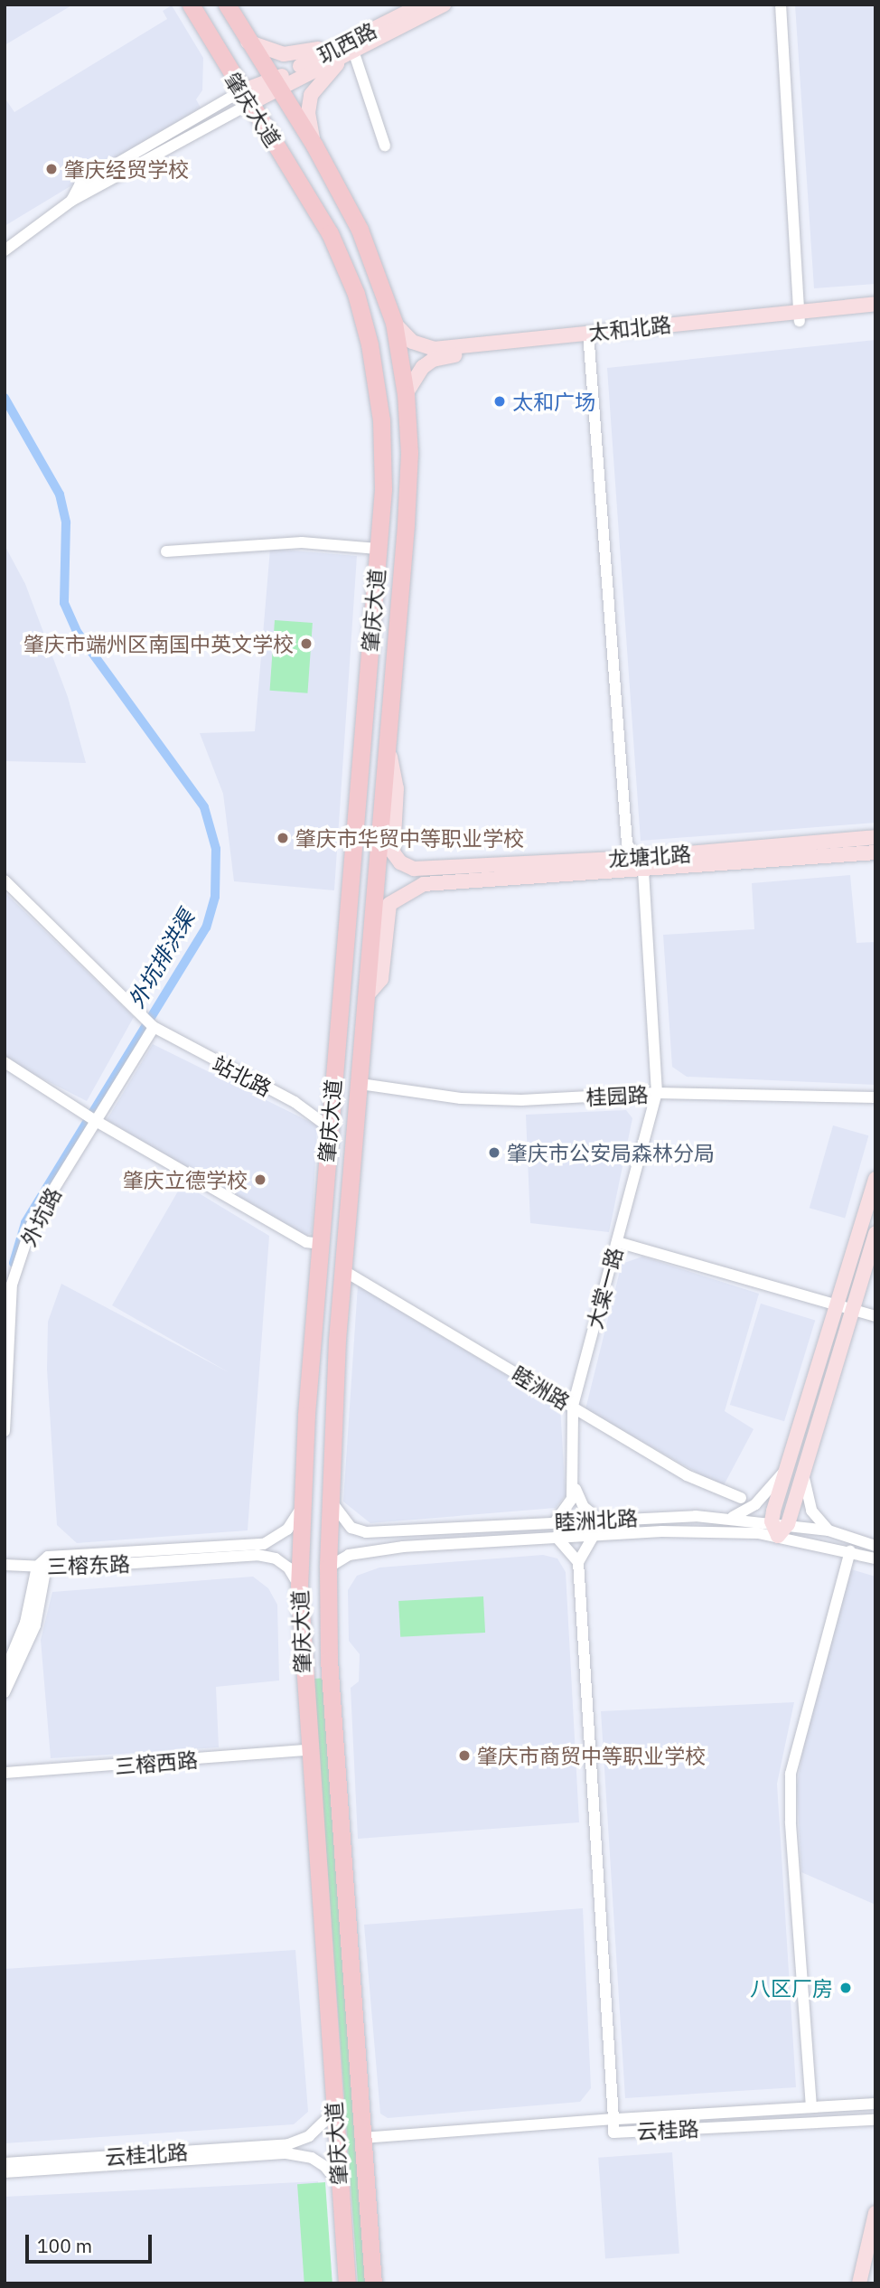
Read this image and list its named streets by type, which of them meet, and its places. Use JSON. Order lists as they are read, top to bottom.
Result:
{
  "streets": {
    "highway": ["肇庆大道"],
    "main road": ["玑西路", "太和北路", "龙塘北路"],
    "street": [
      "站北路",
      "桂园路",
      "外坑路",
      "大棠一路",
      "睦洲路",
      "睦洲北路",
      "三榕东路",
      "三榕西路",
      "云桂路",
      "云桂北路"
    ]
  },
  "crossings": [
    ["肇庆大道", "太和北路"],
    ["肇庆大道", "站北路"],
    ["肇庆大道", "桂园路"],
    ["肇庆大道", "睦洲路"],
    ["肇庆大道", "睦洲北路"],
    ["肇庆大道", "三榕东路"],
    ["肇庆大道", "三榕西路"],
    ["太和北路", "大棠一路"],
    ["龙塘北路", "大棠一路"],
    ["站北路", "外坑路"],
    ["桂园路", "大棠一路"],
    ["大棠一路", "睦洲路"]
  ],
  "water": ["外坑排洪渠"],
  "places": [
    "肇庆经贸学校",
    "太和广场",
    "肇庆市端州区南国中英文学校",
    "肇庆市华贸中等职业学校",
    "肇庆市公安局森林分局",
    "肇庆立德学校",
    "肇庆市商贸中等职业学校",
    "八区厂房"
  ],
  "scale_bar": "100 m"
}
